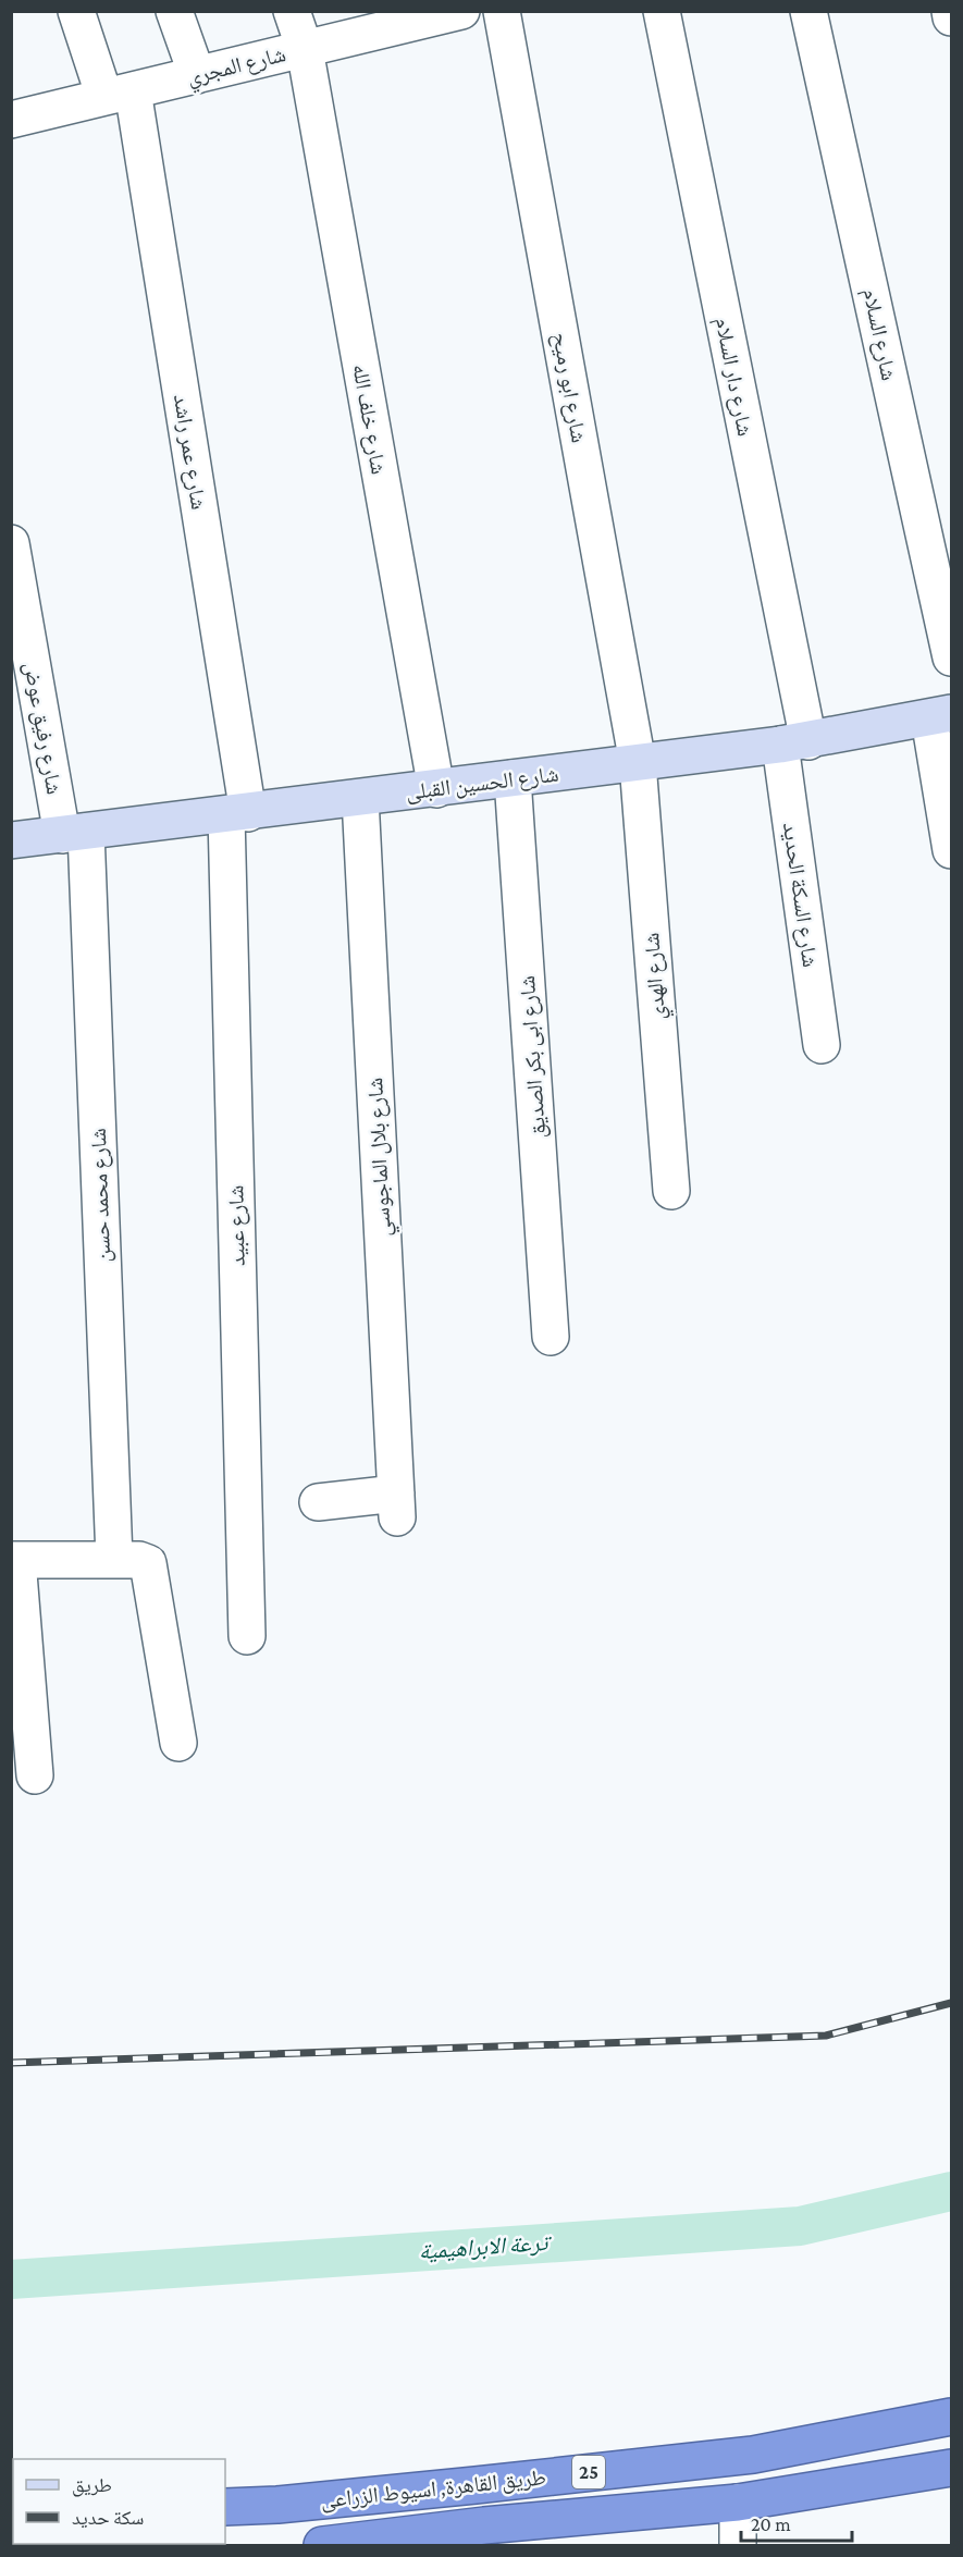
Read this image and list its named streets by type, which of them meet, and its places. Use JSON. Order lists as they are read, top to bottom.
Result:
{
  "streets": {
    "highway": ["25", "طريق القاهرة, اسيوط الزراعى"],
    "main road": ["شارع الحسين القبلى"],
    "street": [
      "شارع المجري",
      "شارع السلام",
      "شارع دار السلام",
      "شارع ابو رميح",
      "شارع خلف الله",
      "شارع عمر راشد",
      "شارع رفيق عوض",
      "شارع السكة الحديد",
      "شارع الهدي",
      "شارع ابى بكر الصديق",
      "شارع بلال الماجوسي",
      "شارع محمد حسن",
      "شارع عبيد"
    ]
  },
  "crossings": [
    ["شارع المجري", "شارع خلف الله"],
    ["شارع المجري", "شارع عمر راشد"],
    ["شارع دار السلام", "شارع الحسين القبلى"],
    ["شارع دار السلام", "شارع السكة الحديد"],
    ["شارع ابو رميح", "شارع الحسين القبلى"],
    ["شارع ابو رميح", "شارع الهدي"],
    ["شارع خلف الله", "شارع الحسين القبلى"],
    ["شارع عمر راشد", "شارع الحسين القبلى"],
    ["شارع عمر راشد", "شارع عبيد"],
    ["شارع رفيق عوض", "شارع الحسين القبلى"],
    ["شارع رفيق عوض", "شارع محمد حسن"],
    ["شارع الحسين القبلى", "شارع السكة الحديد"],
    ["شارع الحسين القبلى", "شارع الهدي"],
    ["شارع الحسين القبلى", "شارع ابى بكر الصديق"],
    ["شارع الحسين القبلى", "شارع بلال الماجوسي"],
    ["شارع الحسين القبلى", "شارع محمد حسن"],
    ["شارع الحسين القبلى", "شارع عبيد"]
  ],
  "water": ["ترعة الابراهيمية"],
  "legend": ["طريق", "سكة حديد"],
  "scale_bar": "20 m"
}
